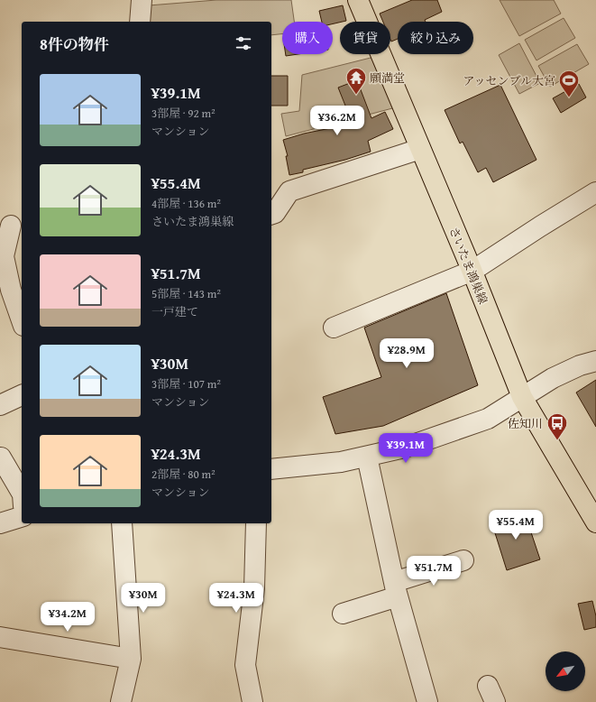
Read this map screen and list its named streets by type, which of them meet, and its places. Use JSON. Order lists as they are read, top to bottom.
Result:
{
  "streets": {
    "main road": ["さいたま鴻巣線"]
  },
  "places": {
    "temple": ["願満堂"],
    "sports": ["アッセンブル大宮"],
    "bus stop": ["佐知川"]
  },
  "north": "bottom left",
  "page": {
    "chip": ["購入", "賃貸", "絞り込み"],
    "heading": "8件の物件",
    "list": [
      {
        "name": "¥39.1M",
        "note": "3部屋 · 92 m² · マンション"
      },
      {
        "name": "¥55.4M",
        "note": "4部屋 · 136 m² · さいたま鴻巣線"
      },
      {
        "name": "¥51.7M",
        "note": "5部屋 · 143 m² · 一戸建て"
      },
      {
        "name": "¥30M",
        "note": "3部屋 · 107 m² · マンション"
      },
      {
        "name": "¥24.3M",
        "note": "2部屋 · 80 m² · マンション"
      }
    ],
    "price": [
      "¥36.2M",
      "¥28.9M",
      "¥39.1M",
      "¥55.4M",
      "¥51.7M",
      "¥30M",
      "¥24.3M",
      "¥34.2M"
    ]
  }
}
